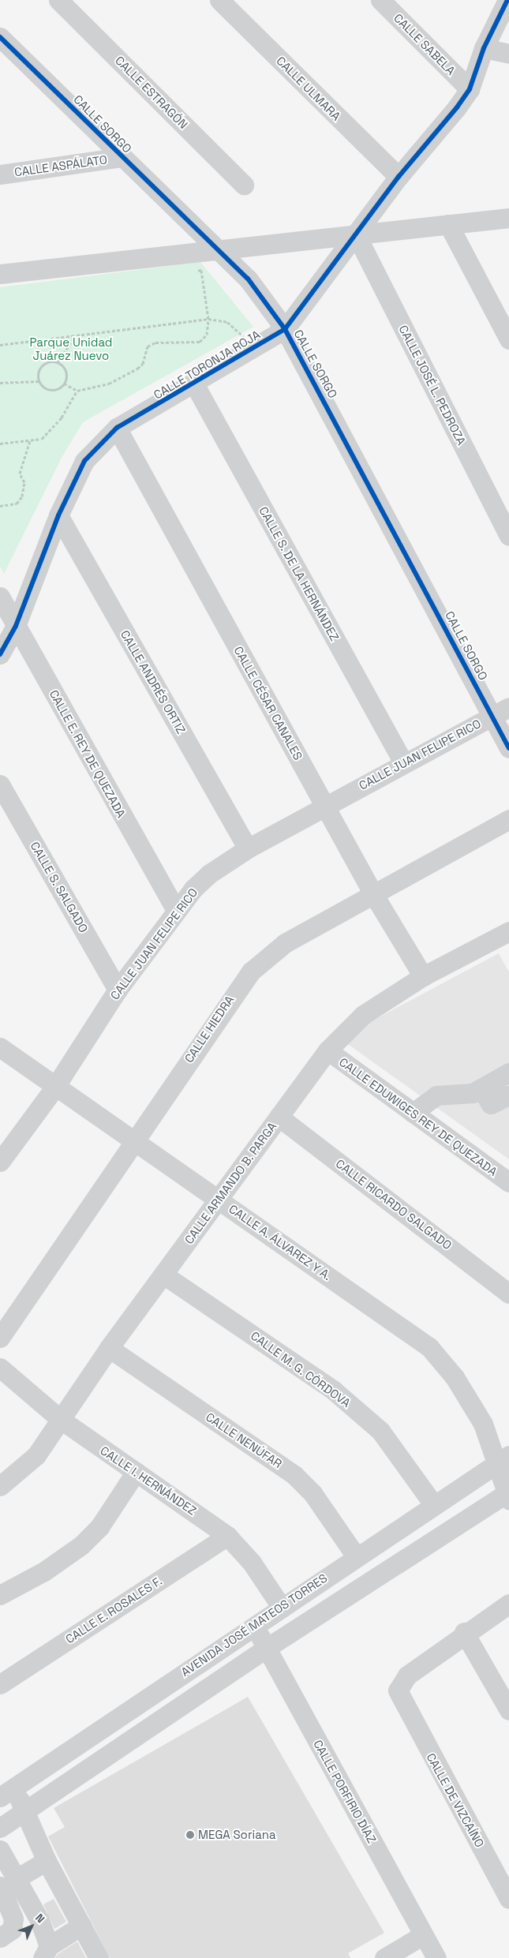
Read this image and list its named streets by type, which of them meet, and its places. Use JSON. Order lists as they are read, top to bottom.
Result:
{
  "streets": {
    "street": [
      "CALLE SABELA",
      "CALLE ULMARA",
      "CALLE ESTRAGÓN",
      "CALLE SORGO",
      "CALLE ASPÁLATO",
      "CALLE TORONJA ROJA",
      "CALLE JOSÉ L. PEDROZA",
      "CALLE S. DE LA HERNÁNDEZ",
      "CALLE ANDRÉS ORTIZ",
      "CALLE CÉSAR CANALES",
      "CALLE E. REY DE QUEZADA",
      "CALLE JUAN FELIPE RICO",
      "CALLE S. SALGADO",
      "CALLE HIEDRA",
      "CALLE EDUWIGES REY DE QUEZADA",
      "CALLE ARMANDO B. PARGA",
      "CALLE RICARDO SALGADO",
      "CALLE A. ÁLVAREZ Y A.",
      "CALLE M. G. CÓRDOVA",
      "CALLE NENÚFAR",
      "CALLE I. HERNÁNDEZ",
      "CALLE E. ROSALES F.",
      "AVENIDA JOSÉ MATEOS TORRES",
      "CALLE PORFIRIO DÍAZ",
      "CALLE DE VIZCAÍNO"
    ]
  },
  "crossings": [
    ["CALLE SABELA", "CALLE TORONJA ROJA"],
    ["CALLE ULMARA", "CALLE TORONJA ROJA"],
    ["CALLE SORGO", "CALLE ASPÁLATO"],
    ["CALLE SORGO", "CALLE TORONJA ROJA"],
    ["CALLE SORGO", "CALLE JUAN FELIPE RICO"],
    ["CALLE TORONJA ROJA", "CALLE JOSÉ L. PEDROZA"],
    ["CALLE TORONJA ROJA", "CALLE S. DE LA HERNÁNDEZ"],
    ["CALLE TORONJA ROJA", "CALLE ANDRÉS ORTIZ"],
    ["CALLE TORONJA ROJA", "CALLE CÉSAR CANALES"],
    ["CALLE TORONJA ROJA", "CALLE E. REY DE QUEZADA"],
    ["CALLE S. DE LA HERNÁNDEZ", "CALLE JUAN FELIPE RICO"],
    ["CALLE ANDRÉS ORTIZ", "CALLE JUAN FELIPE RICO"],
    ["CALLE CÉSAR CANALES", "CALLE JUAN FELIPE RICO"],
    ["CALLE CÉSAR CANALES", "CALLE HIEDRA"],
    ["CALLE CÉSAR CANALES", "CALLE ARMANDO B. PARGA"],
    ["CALLE E. REY DE QUEZADA", "CALLE JUAN FELIPE RICO"],
    ["CALLE JUAN FELIPE RICO", "CALLE S. SALGADO"],
    ["CALLE JUAN FELIPE RICO", "CALLE A. ÁLVAREZ Y A."],
    ["CALLE HIEDRA", "CALLE A. ÁLVAREZ Y A."],
    ["CALLE EDUWIGES REY DE QUEZADA", "CALLE ARMANDO B. PARGA"],
    ["CALLE ARMANDO B. PARGA", "CALLE RICARDO SALGADO"],
    ["CALLE ARMANDO B. PARGA", "CALLE A. ÁLVAREZ Y A."],
    ["CALLE ARMANDO B. PARGA", "CALLE M. G. CÓRDOVA"],
    ["CALLE ARMANDO B. PARGA", "CALLE NENÚFAR"],
    ["CALLE ARMANDO B. PARGA", "CALLE I. HERNÁNDEZ"],
    ["CALLE A. ÁLVAREZ Y A.", "AVENIDA JOSÉ MATEOS TORRES"],
    ["CALLE M. G. CÓRDOVA", "AVENIDA JOSÉ MATEOS TORRES"],
    ["CALLE NENÚFAR", "AVENIDA JOSÉ MATEOS TORRES"],
    ["CALLE I. HERNÁNDEZ", "CALLE E. ROSALES F."],
    ["CALLE I. HERNÁNDEZ", "AVENIDA JOSÉ MATEOS TORRES"],
    ["AVENIDA JOSÉ MATEOS TORRES", "CALLE PORFIRIO DÍAZ"]
  ],
  "parks": ["Parque Unidad Juárez Nuevo"],
  "places": ["MEGA Soriana"],
  "north": "top right"
}
